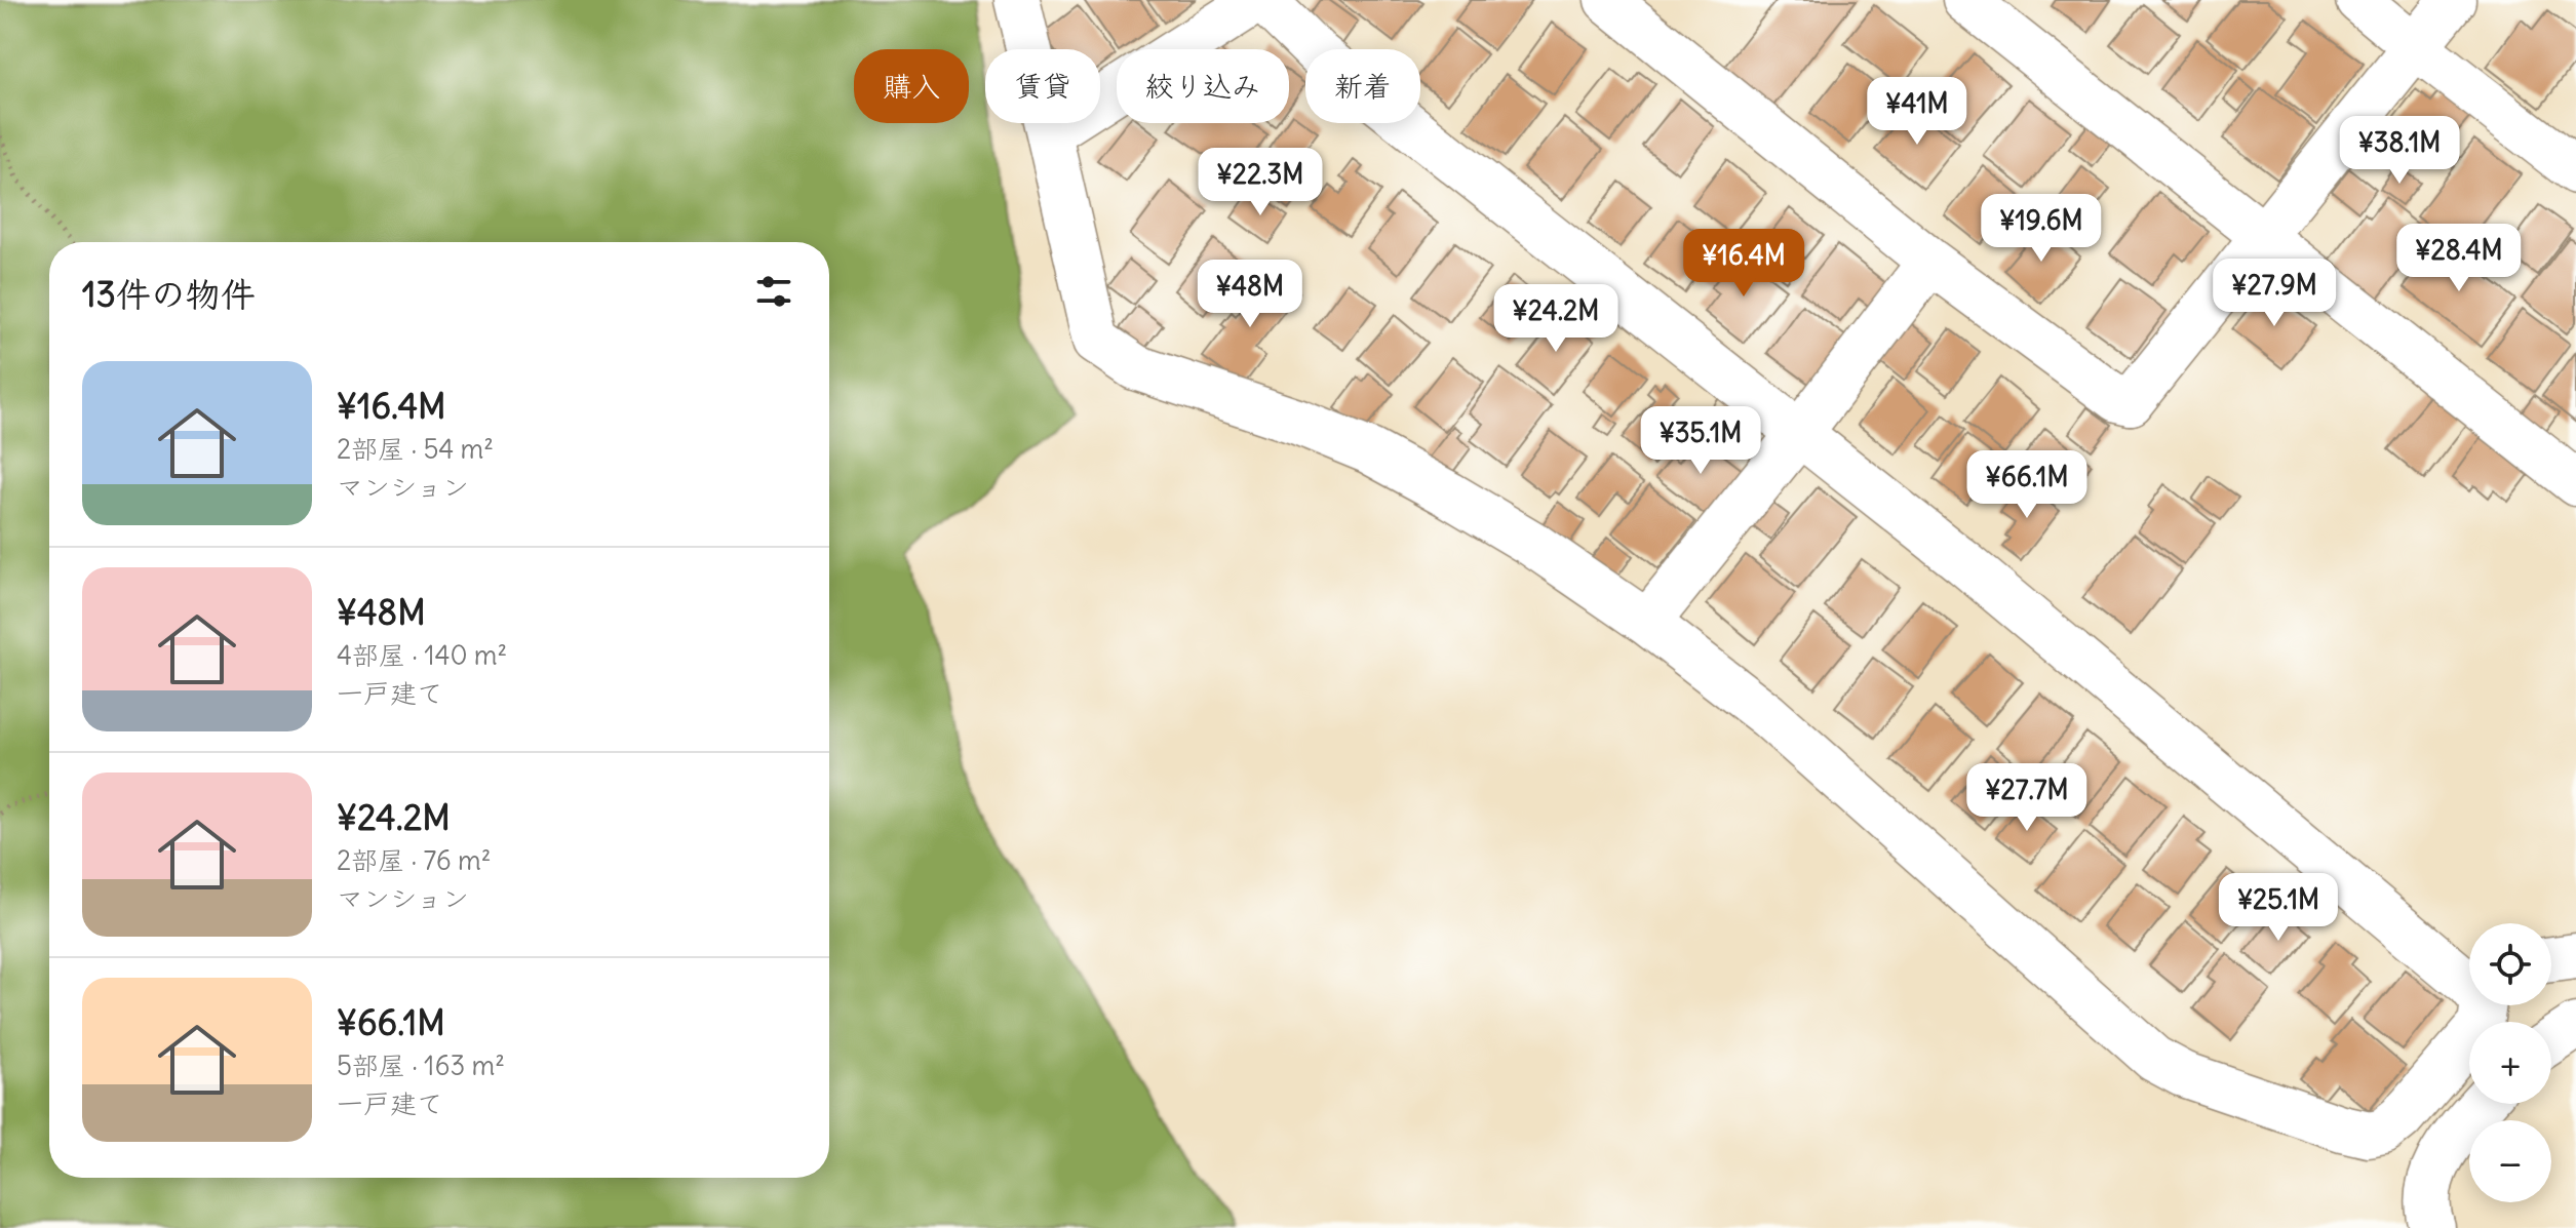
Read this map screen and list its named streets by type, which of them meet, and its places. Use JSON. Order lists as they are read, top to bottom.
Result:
{
  "page": {
    "chip": [
      "購入",
      "賃貸",
      "絞り込み",
      "新着"
    ],
    "price": [
      "¥41M",
      "¥38.1M",
      "¥22.3M",
      "¥19.6M",
      "¥28.4M",
      "¥16.4M",
      "¥27.9M",
      "¥48M",
      "¥24.2M",
      "¥35.1M",
      "¥66.1M",
      "¥27.7M",
      "¥25.1M"
    ],
    "heading": "13件の物件",
    "list": [
      {
        "name": "¥16.4M",
        "note": "2部屋 · 54 m² · マンション"
      },
      {
        "name": "¥48M",
        "note": "4部屋 · 140 m² · 一戸建て"
      },
      {
        "name": "¥24.2M",
        "note": "2部屋 · 76 m² · マンション"
      },
      {
        "name": "¥66.1M",
        "note": "5部屋 · 163 m² · 一戸建て"
      }
    ],
    "map_buttons": ["+", "−"]
  }
}
